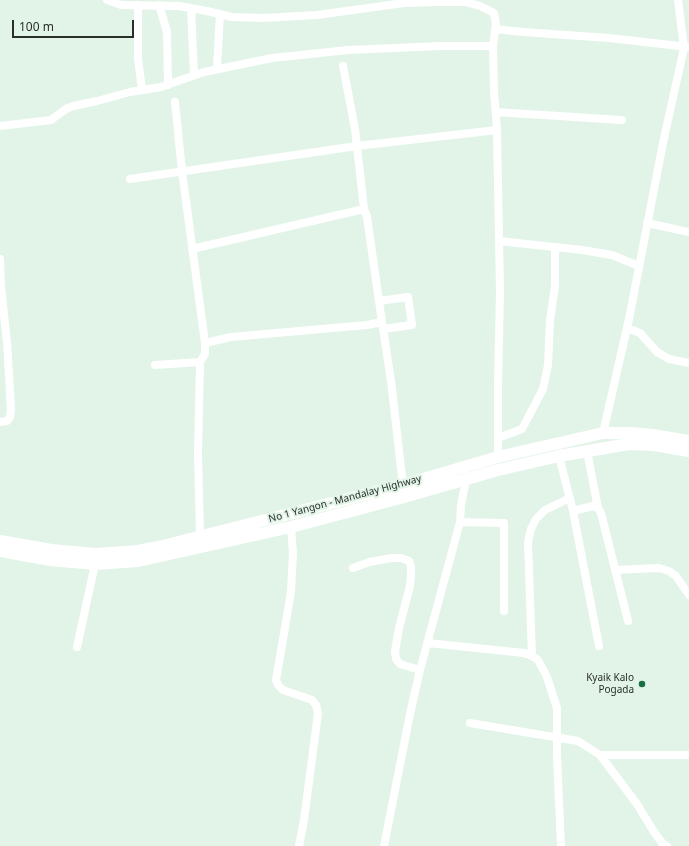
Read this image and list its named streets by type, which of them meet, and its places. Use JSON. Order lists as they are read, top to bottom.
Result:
{
  "streets": {
    "highway": ["No 1 Yangon - Mandalay Highway"]
  },
  "places": ["Kyaik Kalo Pogada"],
  "scale_bar": "100 m"
}
